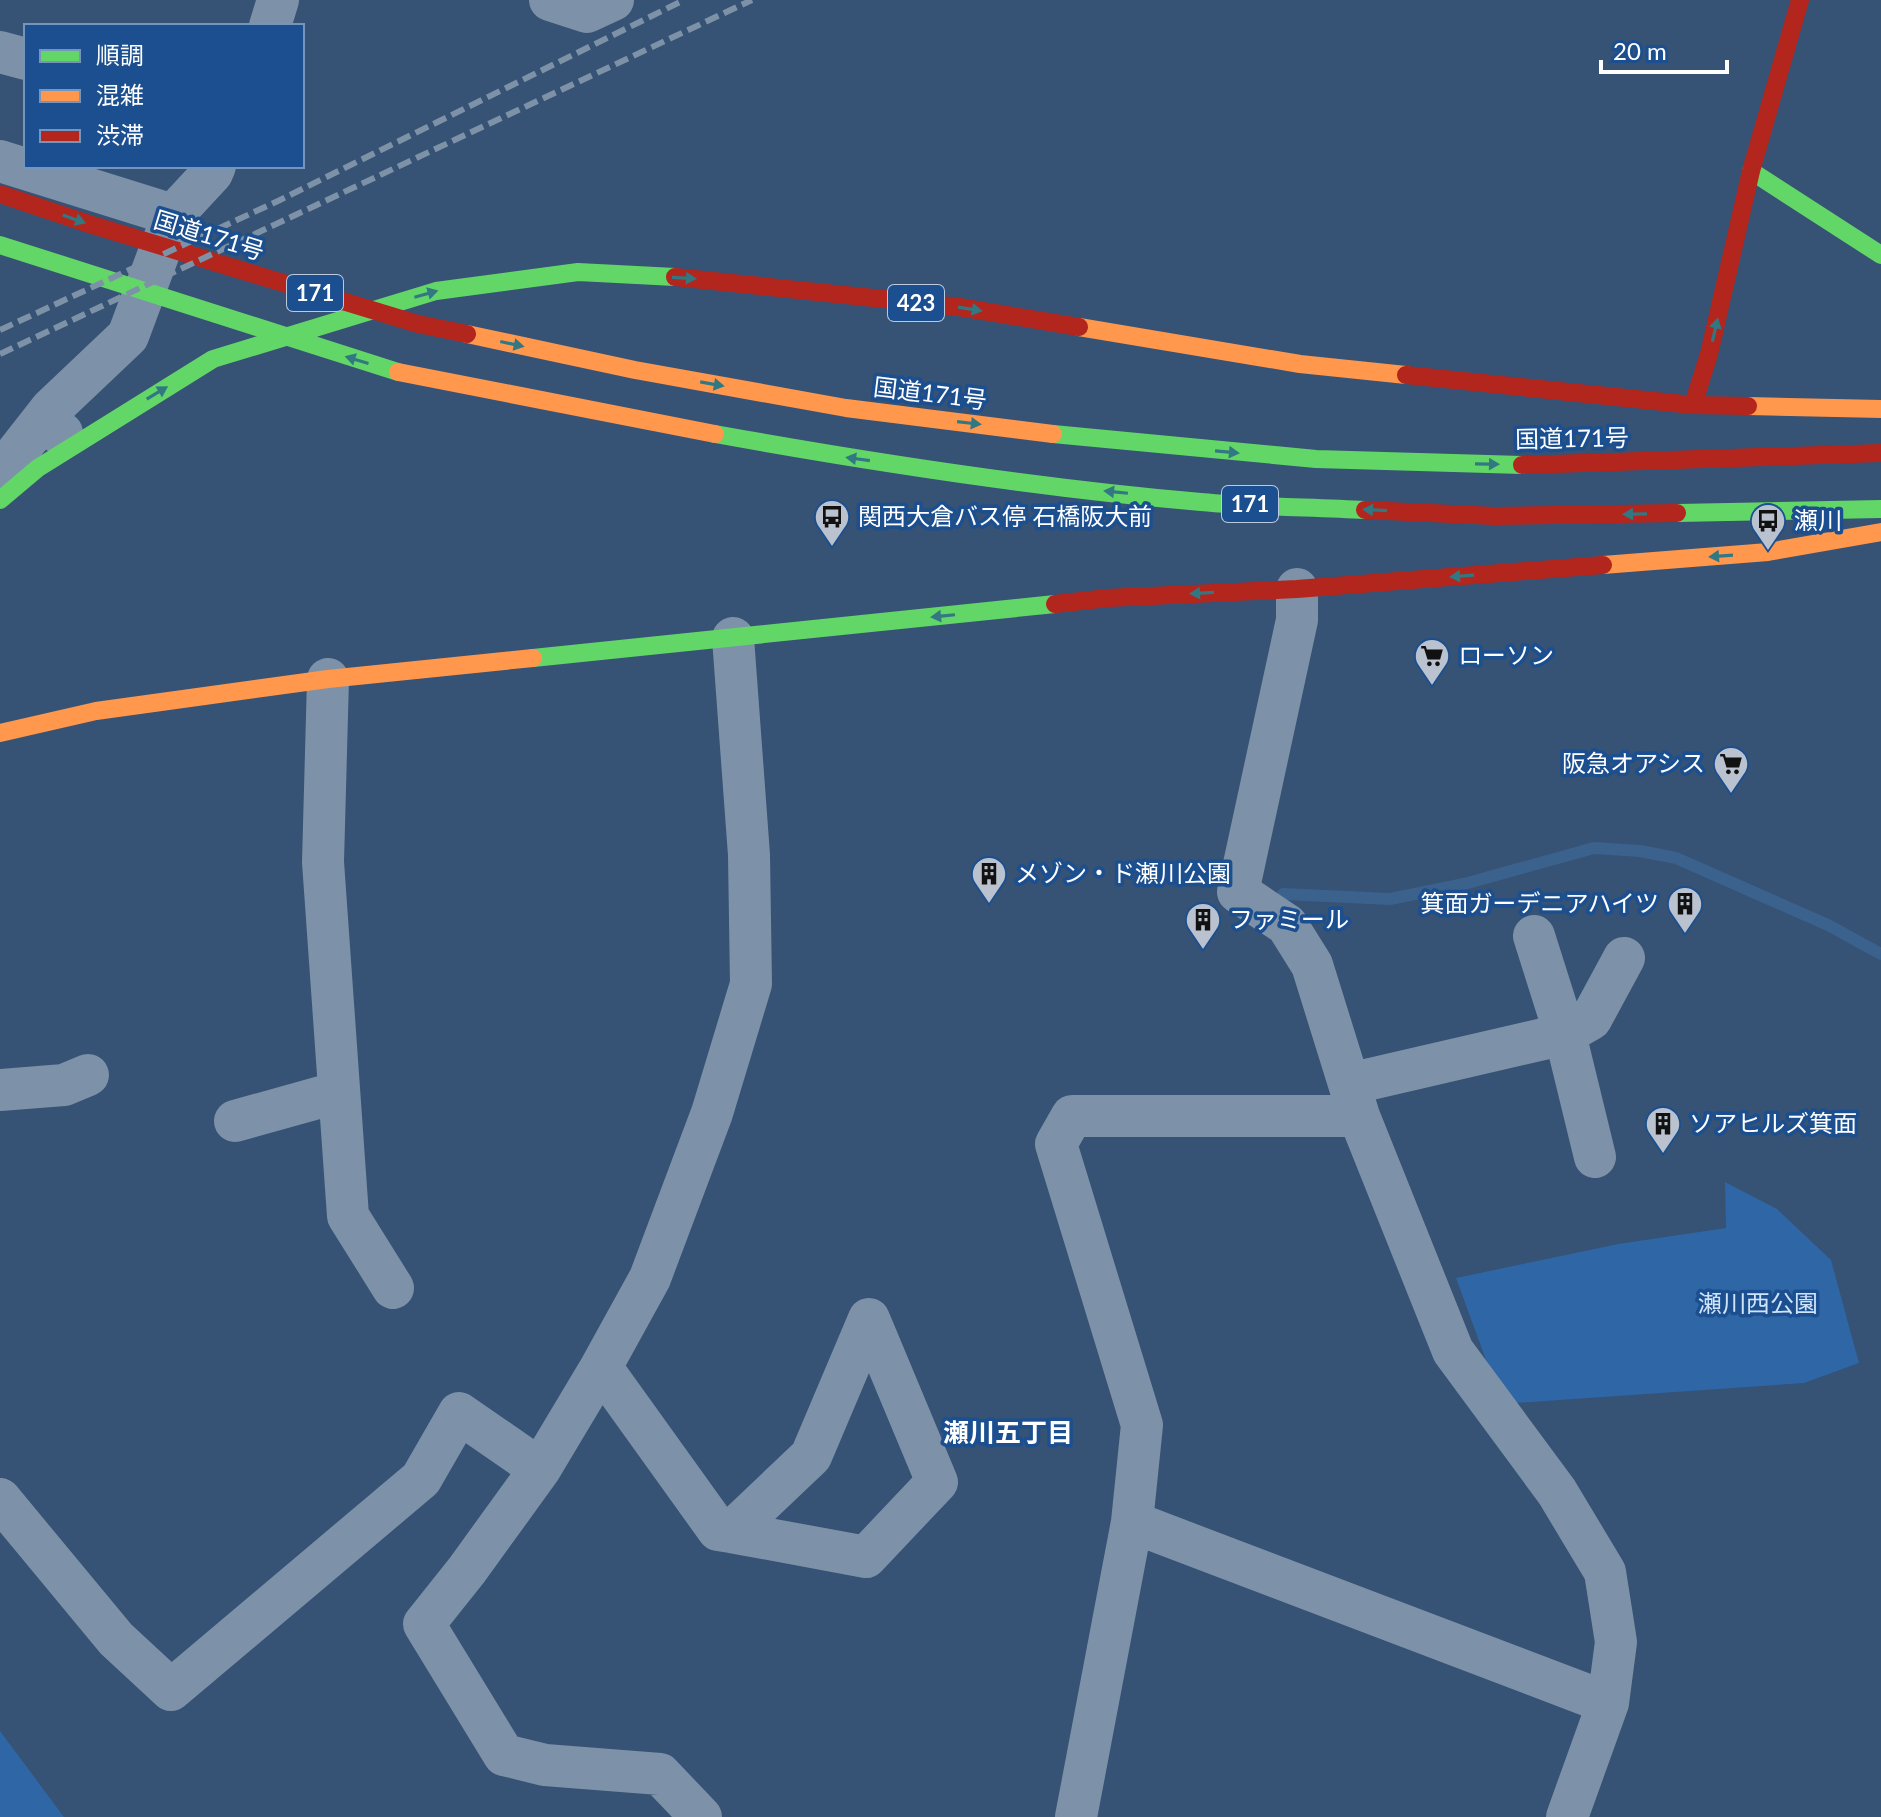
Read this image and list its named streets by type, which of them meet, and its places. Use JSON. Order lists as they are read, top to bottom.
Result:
{
  "streets": {
    "main road": ["国道171号", "171", "423"]
  },
  "districts": ["瀬川五丁目"],
  "parks": ["瀬川西公園"],
  "places": {
    "bus stop": ["関西大倉バス停 石橋阪大前", "瀬川"],
    "supermarket": ["ローソン", "阪急オアシス"],
    "building": [
      "メゾン・ド瀬川公園",
      "箕面ガーデニアハイツ",
      "ファミール",
      "ソアヒルズ箕面"
    ]
  },
  "legend": ["順調", "混雑", "渋滞"],
  "scale_bar": "20 m"
}
